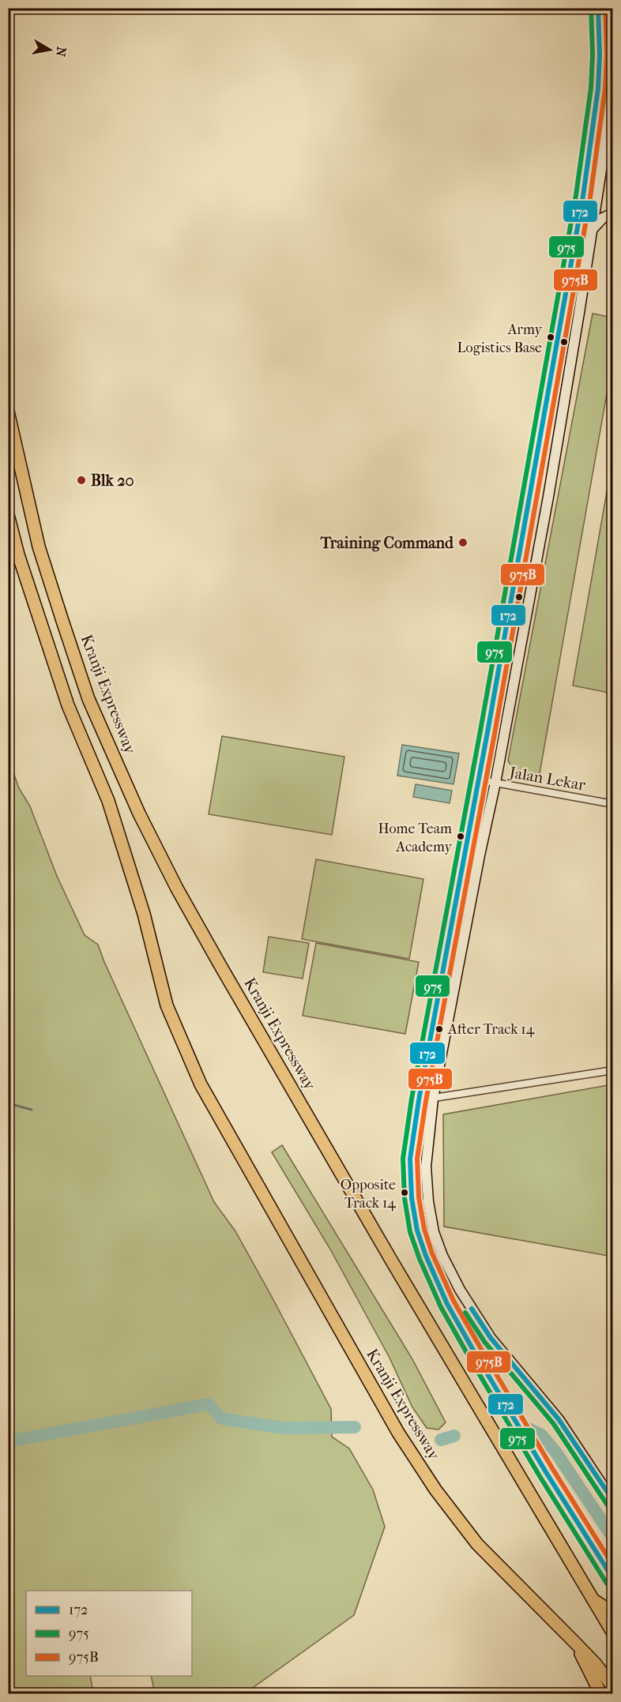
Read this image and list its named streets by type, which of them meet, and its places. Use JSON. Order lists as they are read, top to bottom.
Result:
{
  "streets": {
    "highway": ["Kranji Expressway"],
    "street": ["Jalan Lekar"]
  },
  "places": [
    "Army Logistics Base",
    "Blk 20",
    "Training Command",
    "Home Team Academy",
    "After Track 14",
    "Opposite Track 14"
  ],
  "lines": ["transit line 172", "transit line 975", "transit line 975B"],
  "legend": ["172", "975", "975B"],
  "north": "right"
}
